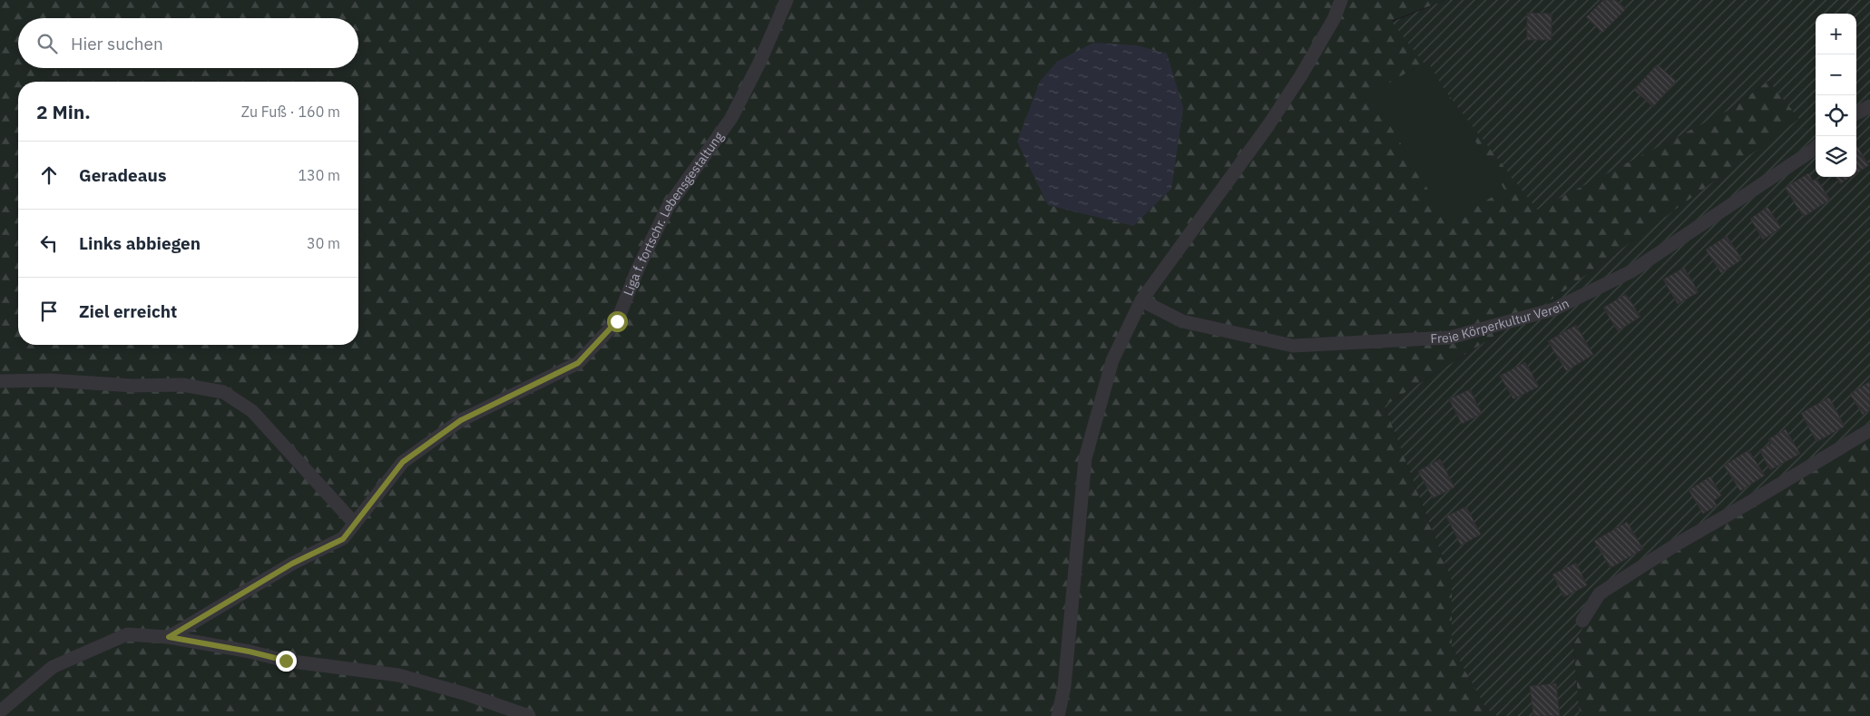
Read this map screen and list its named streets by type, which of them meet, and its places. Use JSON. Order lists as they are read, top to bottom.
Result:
{
  "streets": {
    "lane": ["Liga f. fortschr. Lebensgestaltung", "Freie Körperkultur Verein"]
  },
  "page": {
    "map_buttons": ["+", "−"],
    "search": "Hier suchen",
    "heading": ["2 Min.", "Zu Fuß · 160 m"],
    "list": [
      ["Geradeaus", "130 m"],
      ["Links abbiegen", "30 m"],
      "Ziel erreicht"
    ]
  }
}
